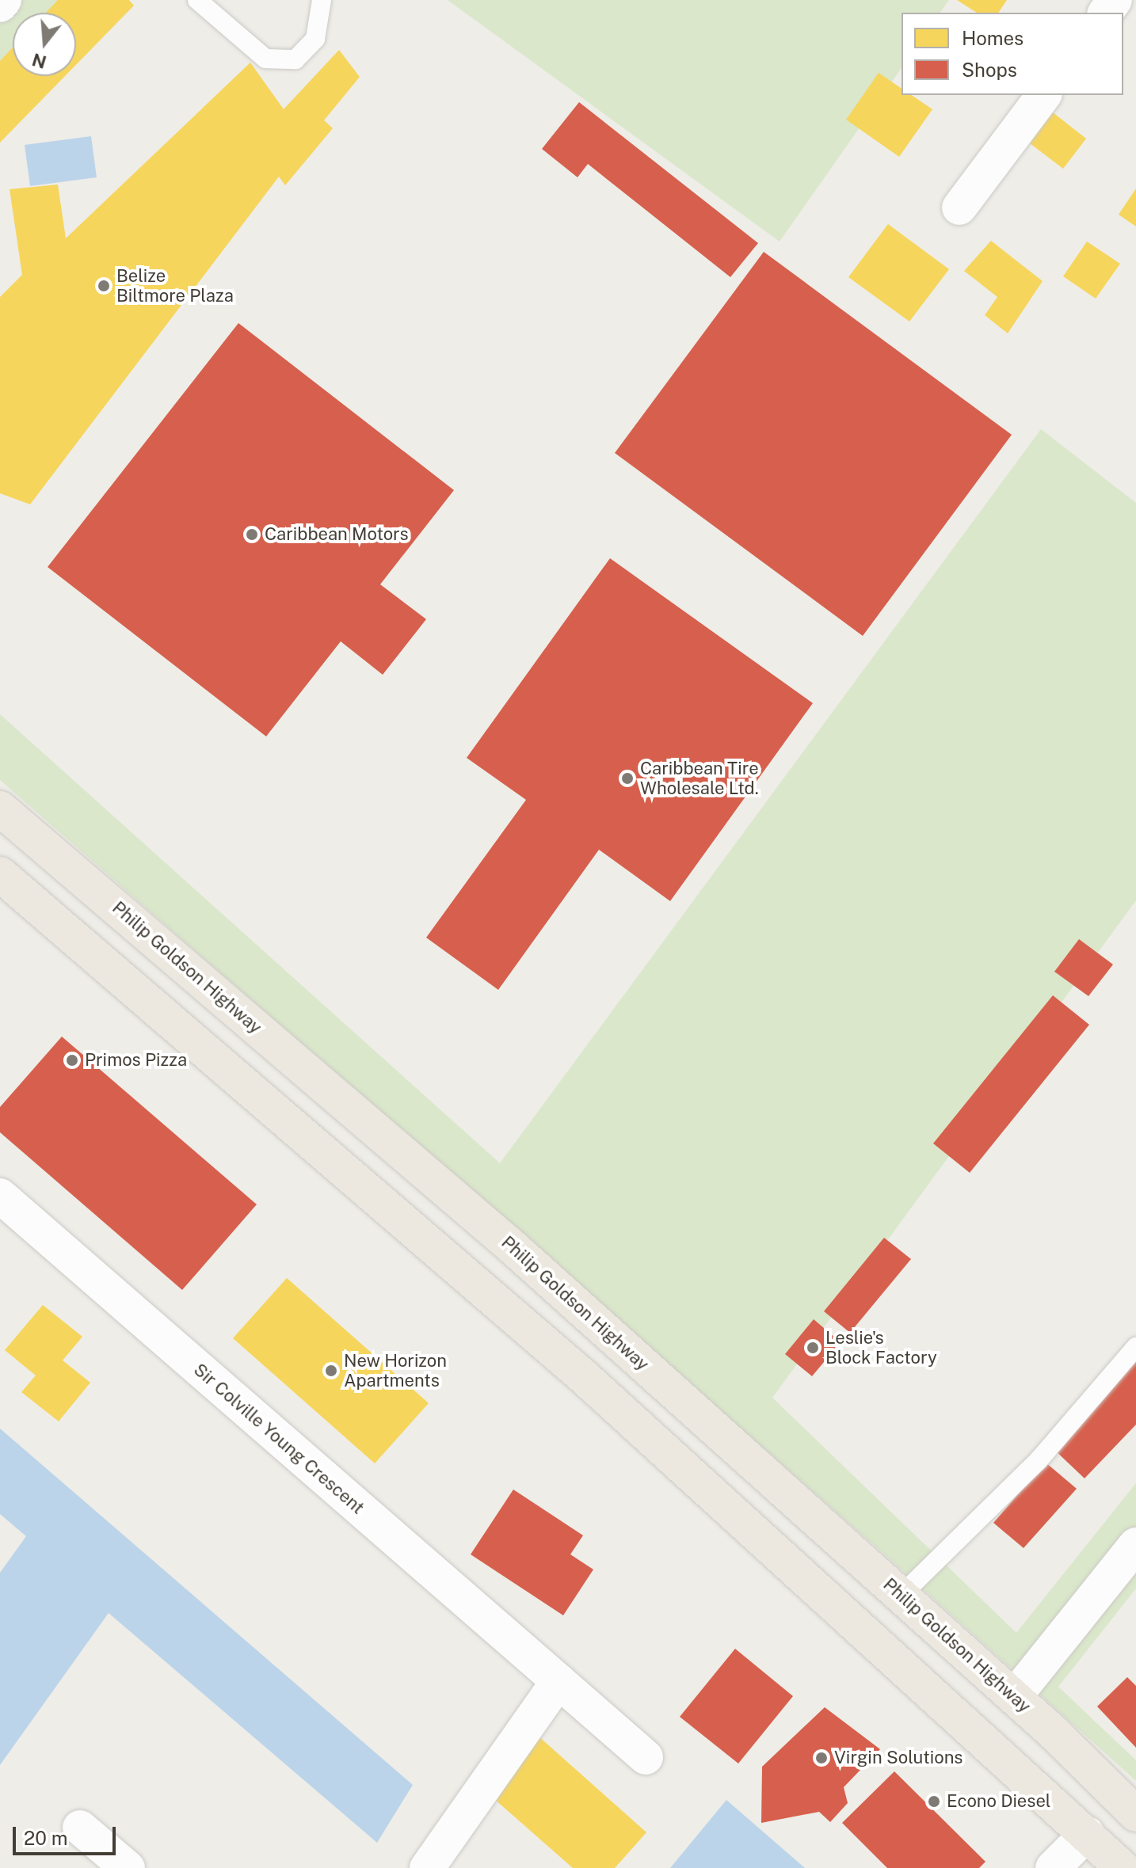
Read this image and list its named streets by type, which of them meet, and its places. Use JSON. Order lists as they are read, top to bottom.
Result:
{
  "streets": {
    "highway": ["Philip Goldson Highway"],
    "street": ["Sir Colville Young Crescent"]
  },
  "places": [
    "Belize Biltmore Plaza",
    "Caribbean Motors",
    "Caribbean Tire Wholesale Ltd.",
    "Primos Pizza",
    "Leslie's Block Factory",
    "New Horizon Apartments",
    "Virgin Solutions",
    "Econo Diesel"
  ],
  "legend": ["Homes", "Shops"],
  "scale_bar": "20 m",
  "north": "bottom"
}
